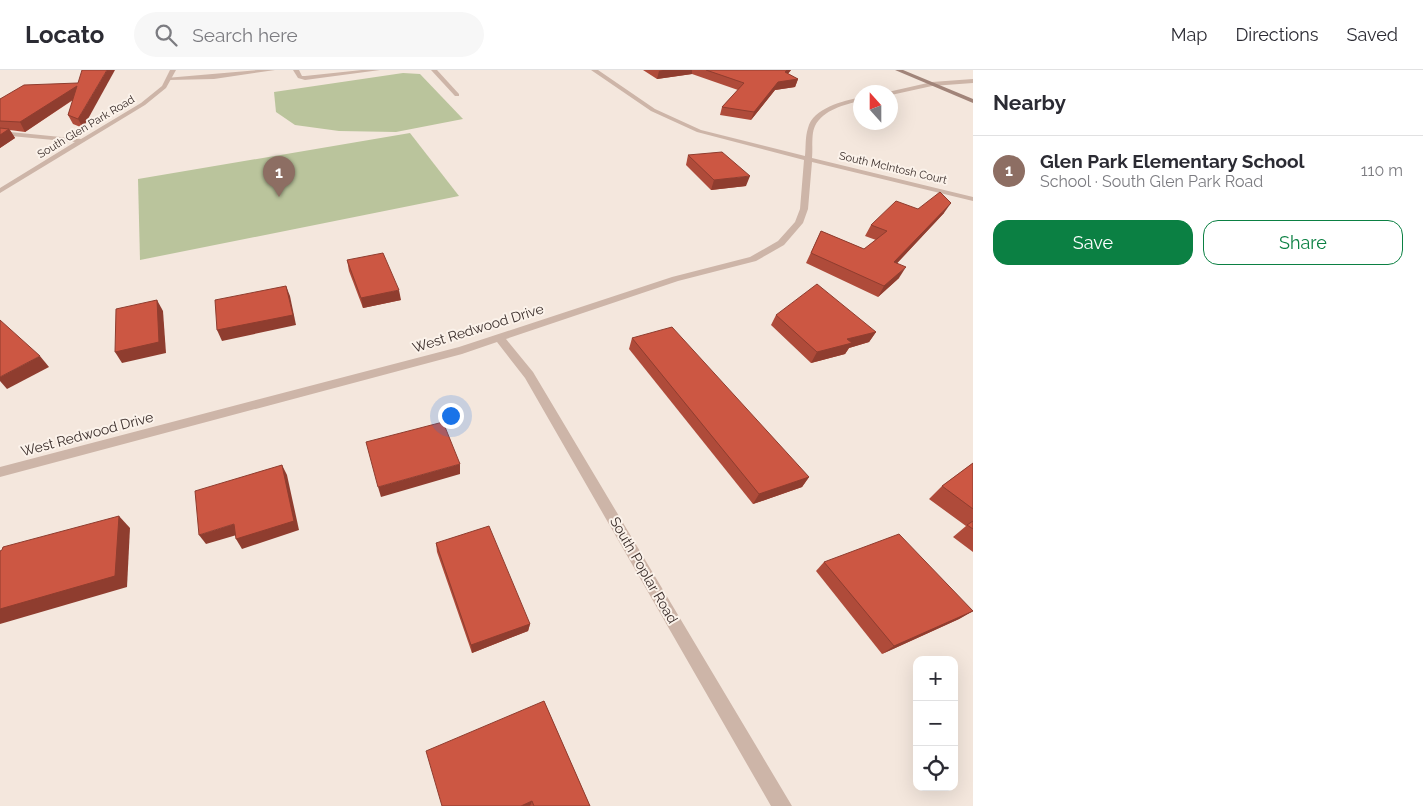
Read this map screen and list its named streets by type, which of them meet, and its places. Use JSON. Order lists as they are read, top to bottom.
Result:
{
  "streets": {
    "street": [
      "South Glen Park Road",
      "South McIntosh Court",
      "West Redwood Drive",
      "South Poplar Road"
    ]
  },
  "crossings": [
    ["South McIntosh Court", "West Redwood Drive"],
    ["West Redwood Drive", "South Poplar Road"]
  ],
  "north": "top",
  "page": {
    "header": "Locato",
    "search": "Search here",
    "nav": ["Map", "Directions", "Saved"],
    "heading": "Nearby",
    "list": [
      {
        "mark": "1",
        "name": "Glen Park Elementary School",
        "note": "School · South Glen Park Road",
        "value": "110 m"
      }
    ],
    "pins": "1",
    "buttons": ["Save", "Share"],
    "map_buttons": ["+", "−"]
  }
}
